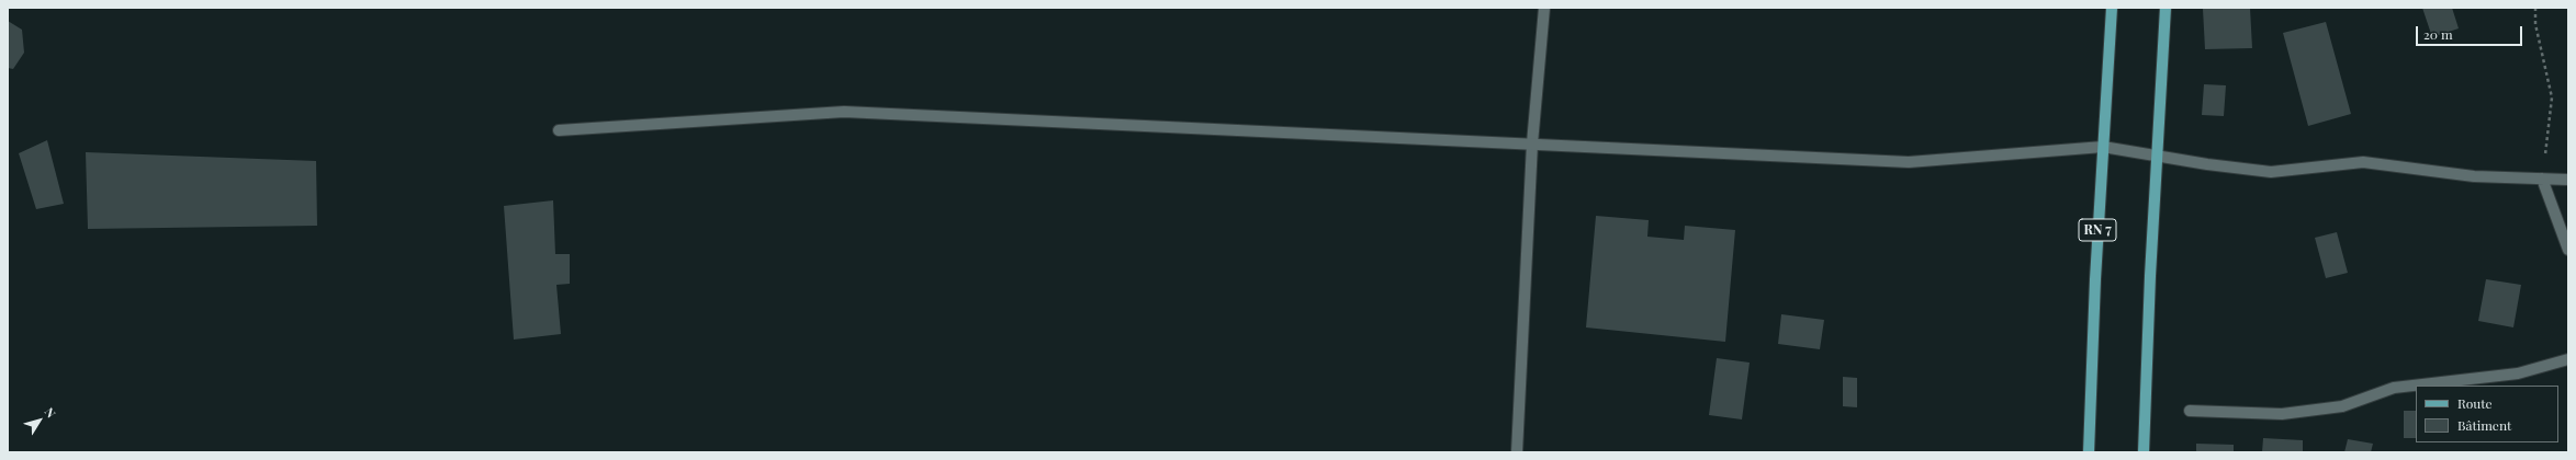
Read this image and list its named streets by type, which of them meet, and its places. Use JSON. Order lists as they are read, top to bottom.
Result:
{
  "streets": {
    "main road": ["RN 7"]
  },
  "legend": ["Route", "Bâtiment"],
  "scale_bar": "20 m",
  "north": "top right"
}
